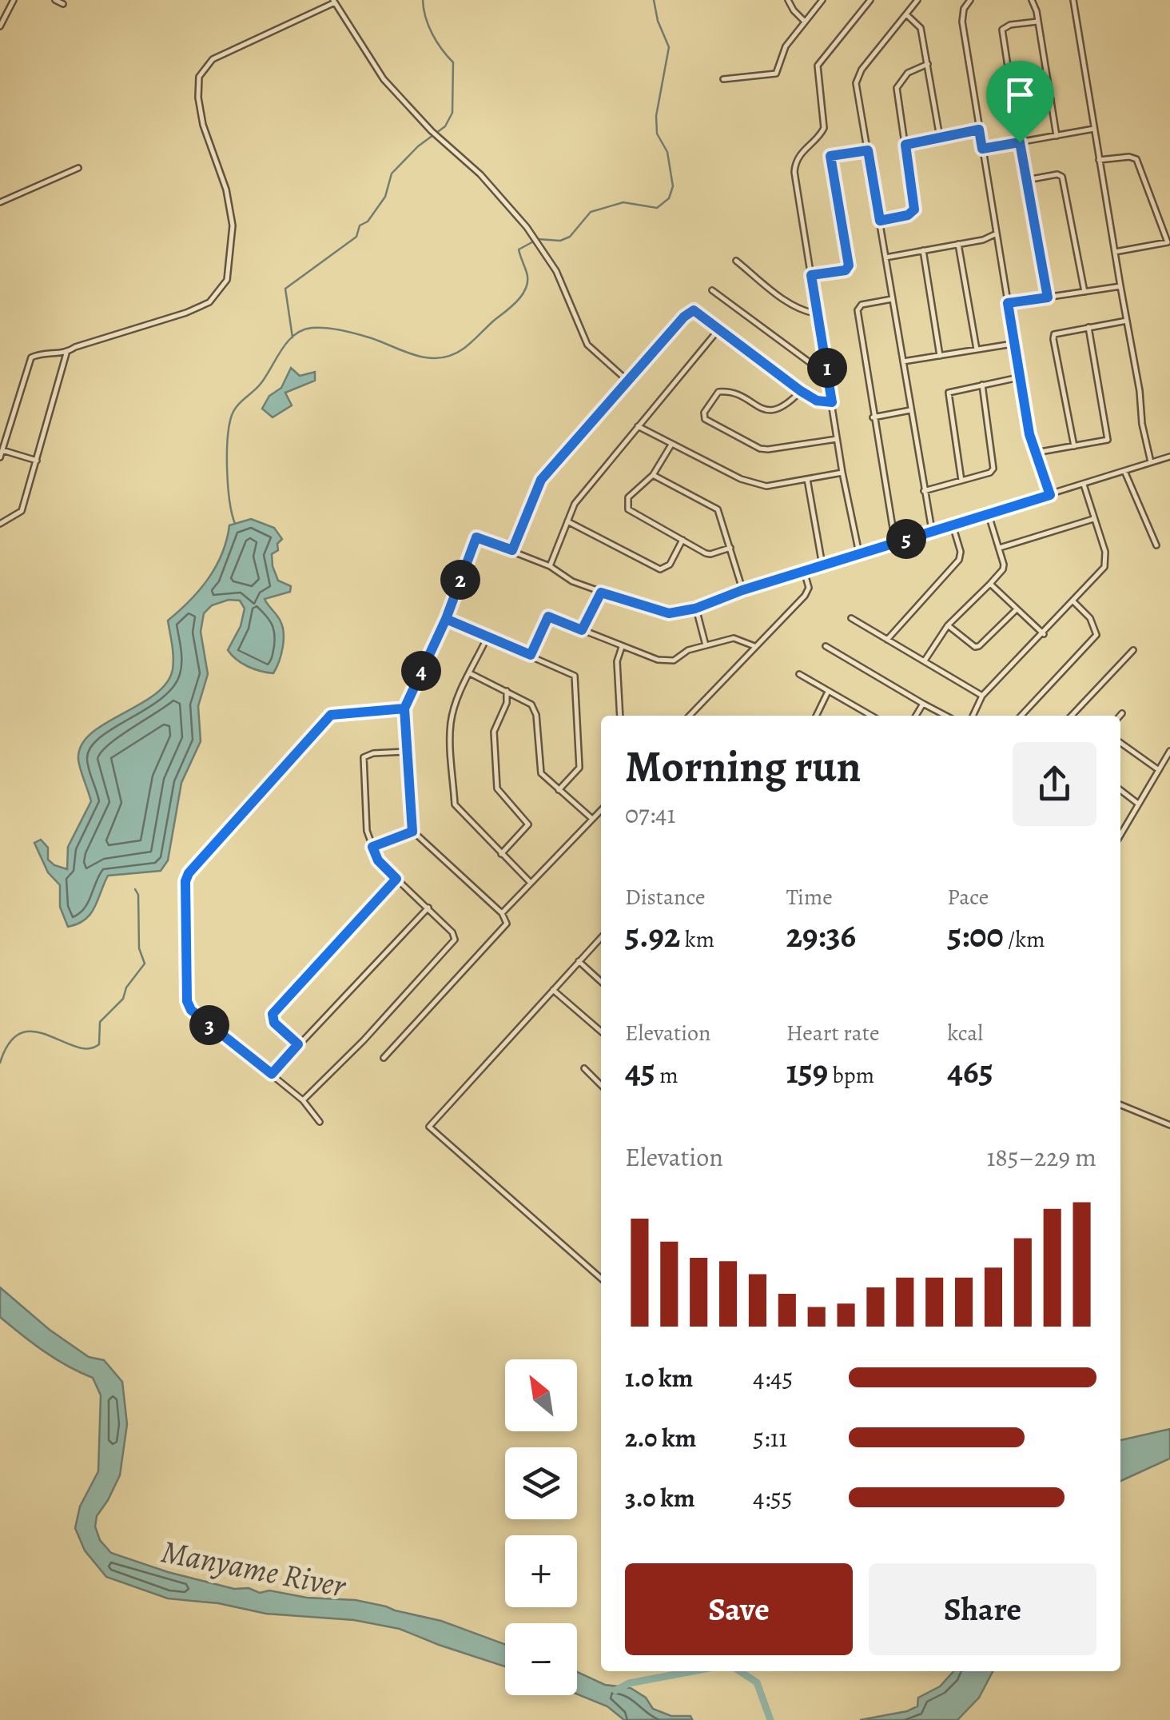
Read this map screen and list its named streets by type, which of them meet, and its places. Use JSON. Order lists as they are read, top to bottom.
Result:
{
  "water": ["Manyame River"],
  "north": "top left",
  "page": {
    "pins": [
      "1",
      "5",
      "2",
      "4",
      "3"
    ],
    "heading": ["Morning run", "07:41"],
    "stats": [
      ["Distance", "5.92 km"],
      ["Time", "29:36"],
      ["Pace", "5:00 /km"],
      ["Elevation", "45 m"],
      ["Heart rate", "159 bpm"],
      ["kcal", "465"]
    ],
    "chart": ["Elevation", "185–229 m"],
    "list": [
      {
        "name": "1.0 km",
        "note": "4:45"
      },
      {
        "name": "2.0 km",
        "note": "5:11"
      },
      {
        "name": "3.0 km",
        "note": "4:55"
      }
    ],
    "map_buttons": ["+", "−"],
    "buttons": ["Save", "Share"]
  }
}
